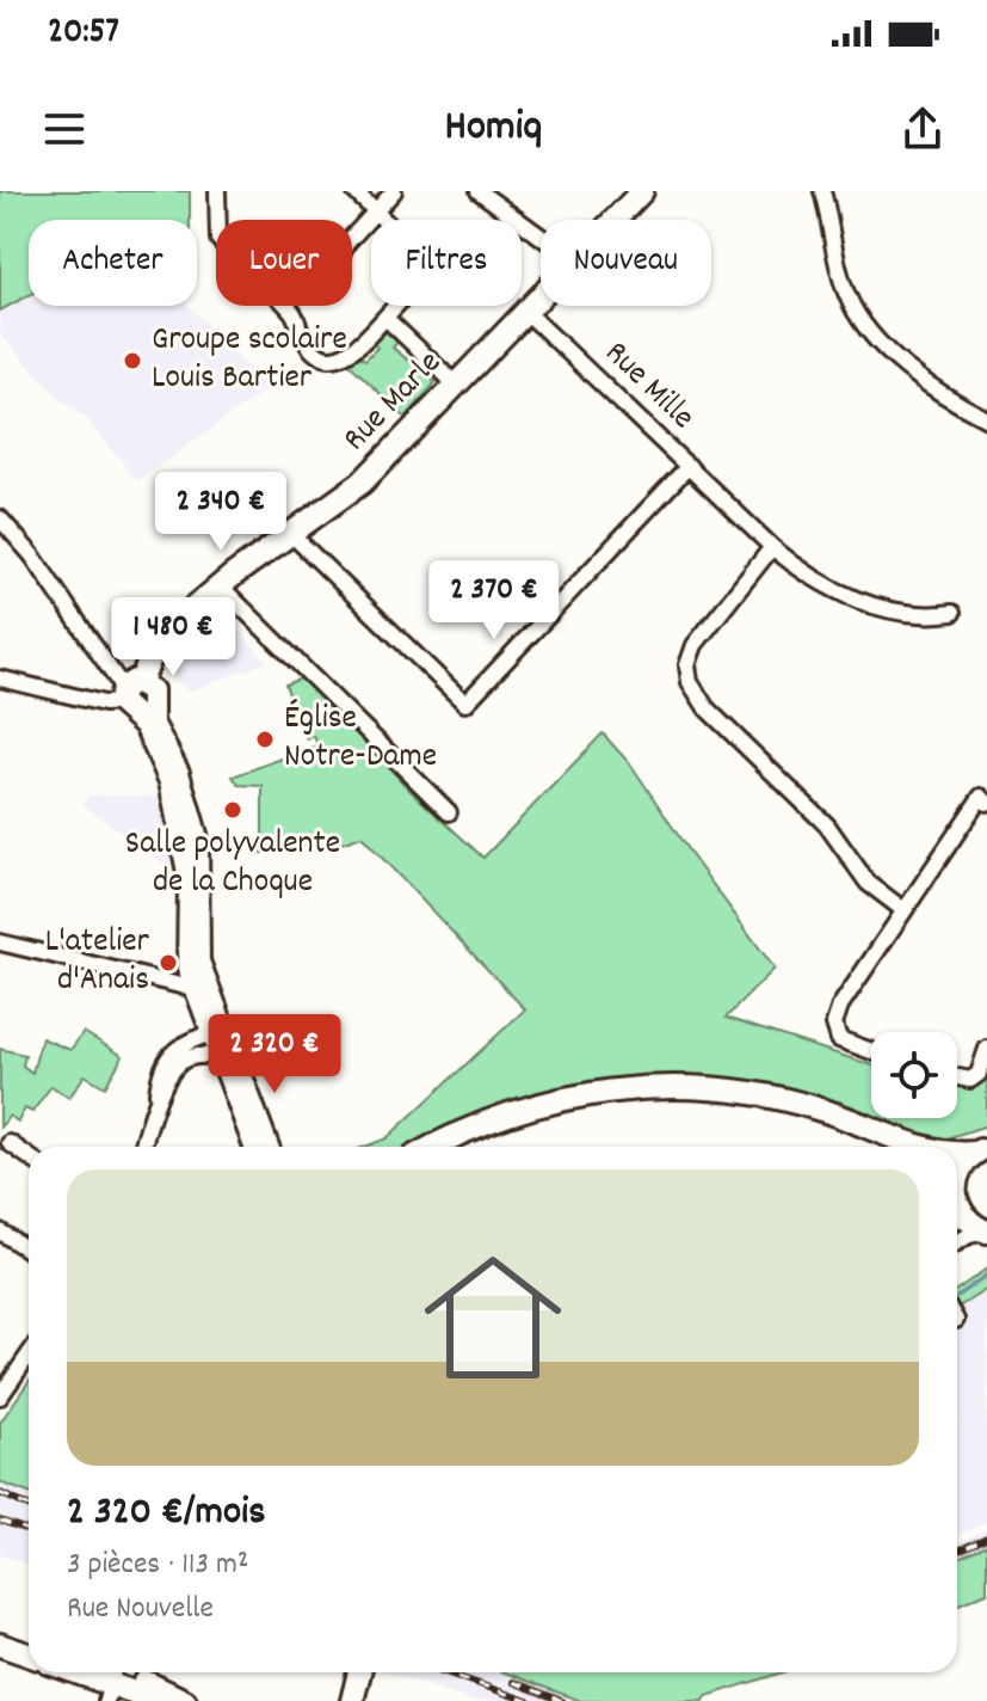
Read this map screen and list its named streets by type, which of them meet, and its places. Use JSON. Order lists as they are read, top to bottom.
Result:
{
  "streets": {
    "main road": ["Rue Marle"],
    "street": ["Rue Mille"]
  },
  "crossings": [
    ["Rue Mille", "Rue Marle"]
  ],
  "places": [
    "Groupe scolaire Louis Bartier",
    "Église Notre-Dame",
    "Salle polyvalente de la Choque",
    "L'atelier d'Anais"
  ],
  "page": {
    "status": "20:57",
    "header": "Homiq",
    "chip": [
      "Acheter",
      "Louer",
      "Filtres",
      "Nouveau"
    ],
    "price": [
      "2 340 €",
      "2 370 €",
      "1 480 €",
      "2 320 €"
    ],
    "list": [
      {
        "name": "2 320 €/mois",
        "note": "3 pièces · 113 m² · Rue Nouvelle"
      }
    ]
  }
}
